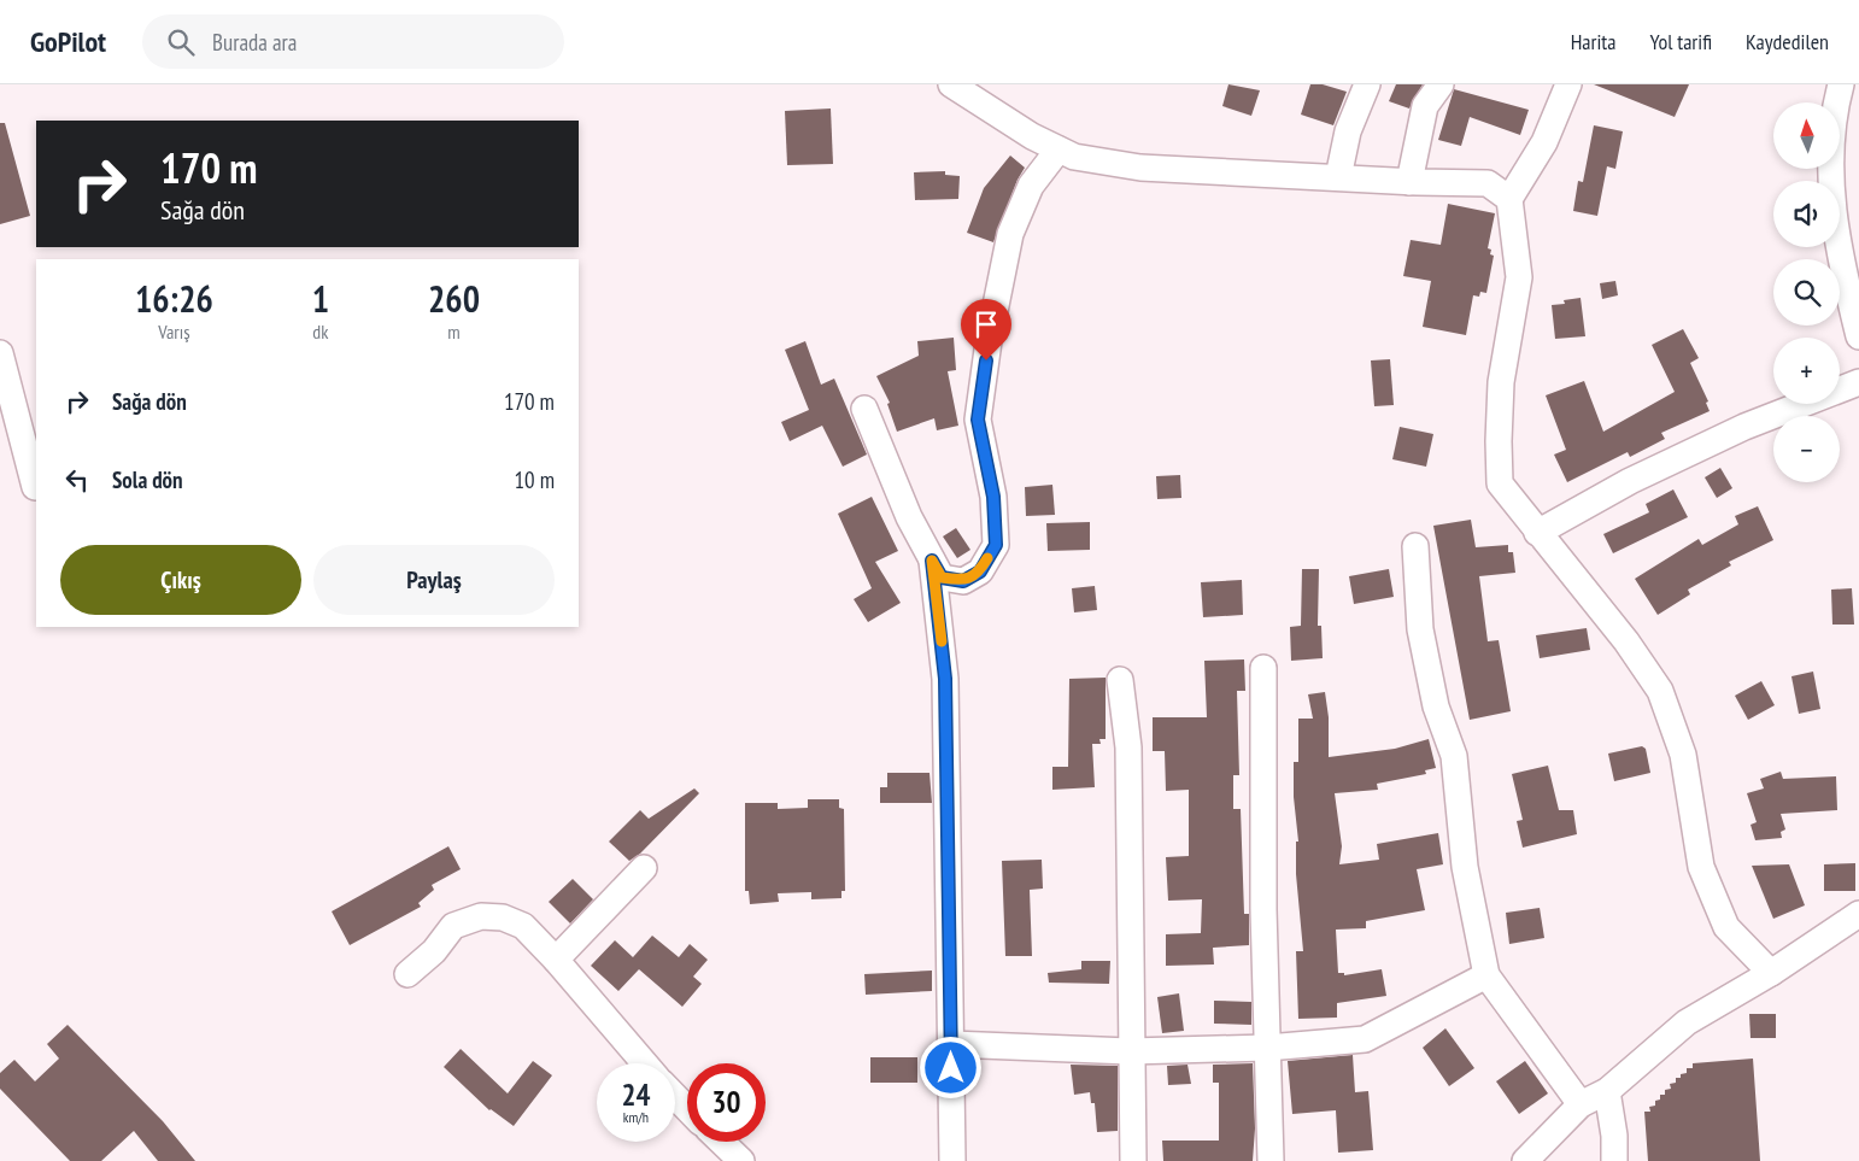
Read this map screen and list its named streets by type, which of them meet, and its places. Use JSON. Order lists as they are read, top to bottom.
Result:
{
  "north": "top",
  "page": {
    "header": "GoPilot",
    "search": "Burada ara",
    "nav": ["Harita", "Yol tarifi", "Kaydedilen"],
    "map_buttons": ["+", "−"],
    "turn": ["170 m", "Sağa dön"],
    "eta": [
      "16:26",
      "Varış",
      "1",
      "dk",
      "260",
      "m"
    ],
    "list": [
      {
        "name": "Sağa dön",
        "value": "170 m"
      },
      {
        "name": "Sola dön",
        "value": "10 m"
      }
    ],
    "buttons": ["Çıkış", "Paylaş"],
    "speed": "24 km/h",
    "limit": "30"
  }
}
